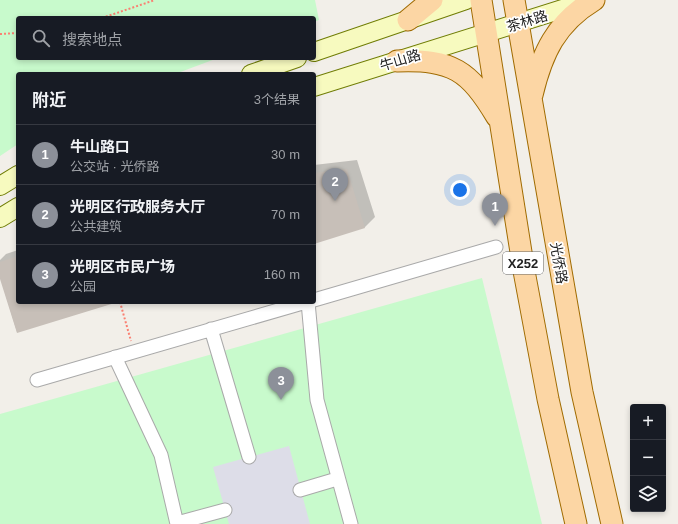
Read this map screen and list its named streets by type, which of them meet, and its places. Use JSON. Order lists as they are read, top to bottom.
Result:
{
  "streets": {
    "main road": ["X252", "光侨路"],
    "street": ["茶林路", "牛山路"]
  },
  "crossings": [
    ["茶林路", "牛山路"],
    ["茶林路", "X252"],
    ["茶林路", "光侨路"],
    ["牛山路", "X252"]
  ],
  "page": {
    "search": "搜索地点",
    "heading": ["附近", "3个结果"],
    "list": [
      {
        "mark": "1",
        "name": "牛山路口",
        "note": "公交站 · 光侨路",
        "value": "30 m"
      },
      {
        "mark": "2",
        "name": "光明区行政服务大厅",
        "note": "公共建筑",
        "value": "70 m"
      },
      {
        "mark": "3",
        "name": "光明区市民广场",
        "note": "公园",
        "value": "160 m"
      }
    ],
    "pins": ["2", "1", "3"],
    "map_buttons": ["+", "−"]
  }
}
